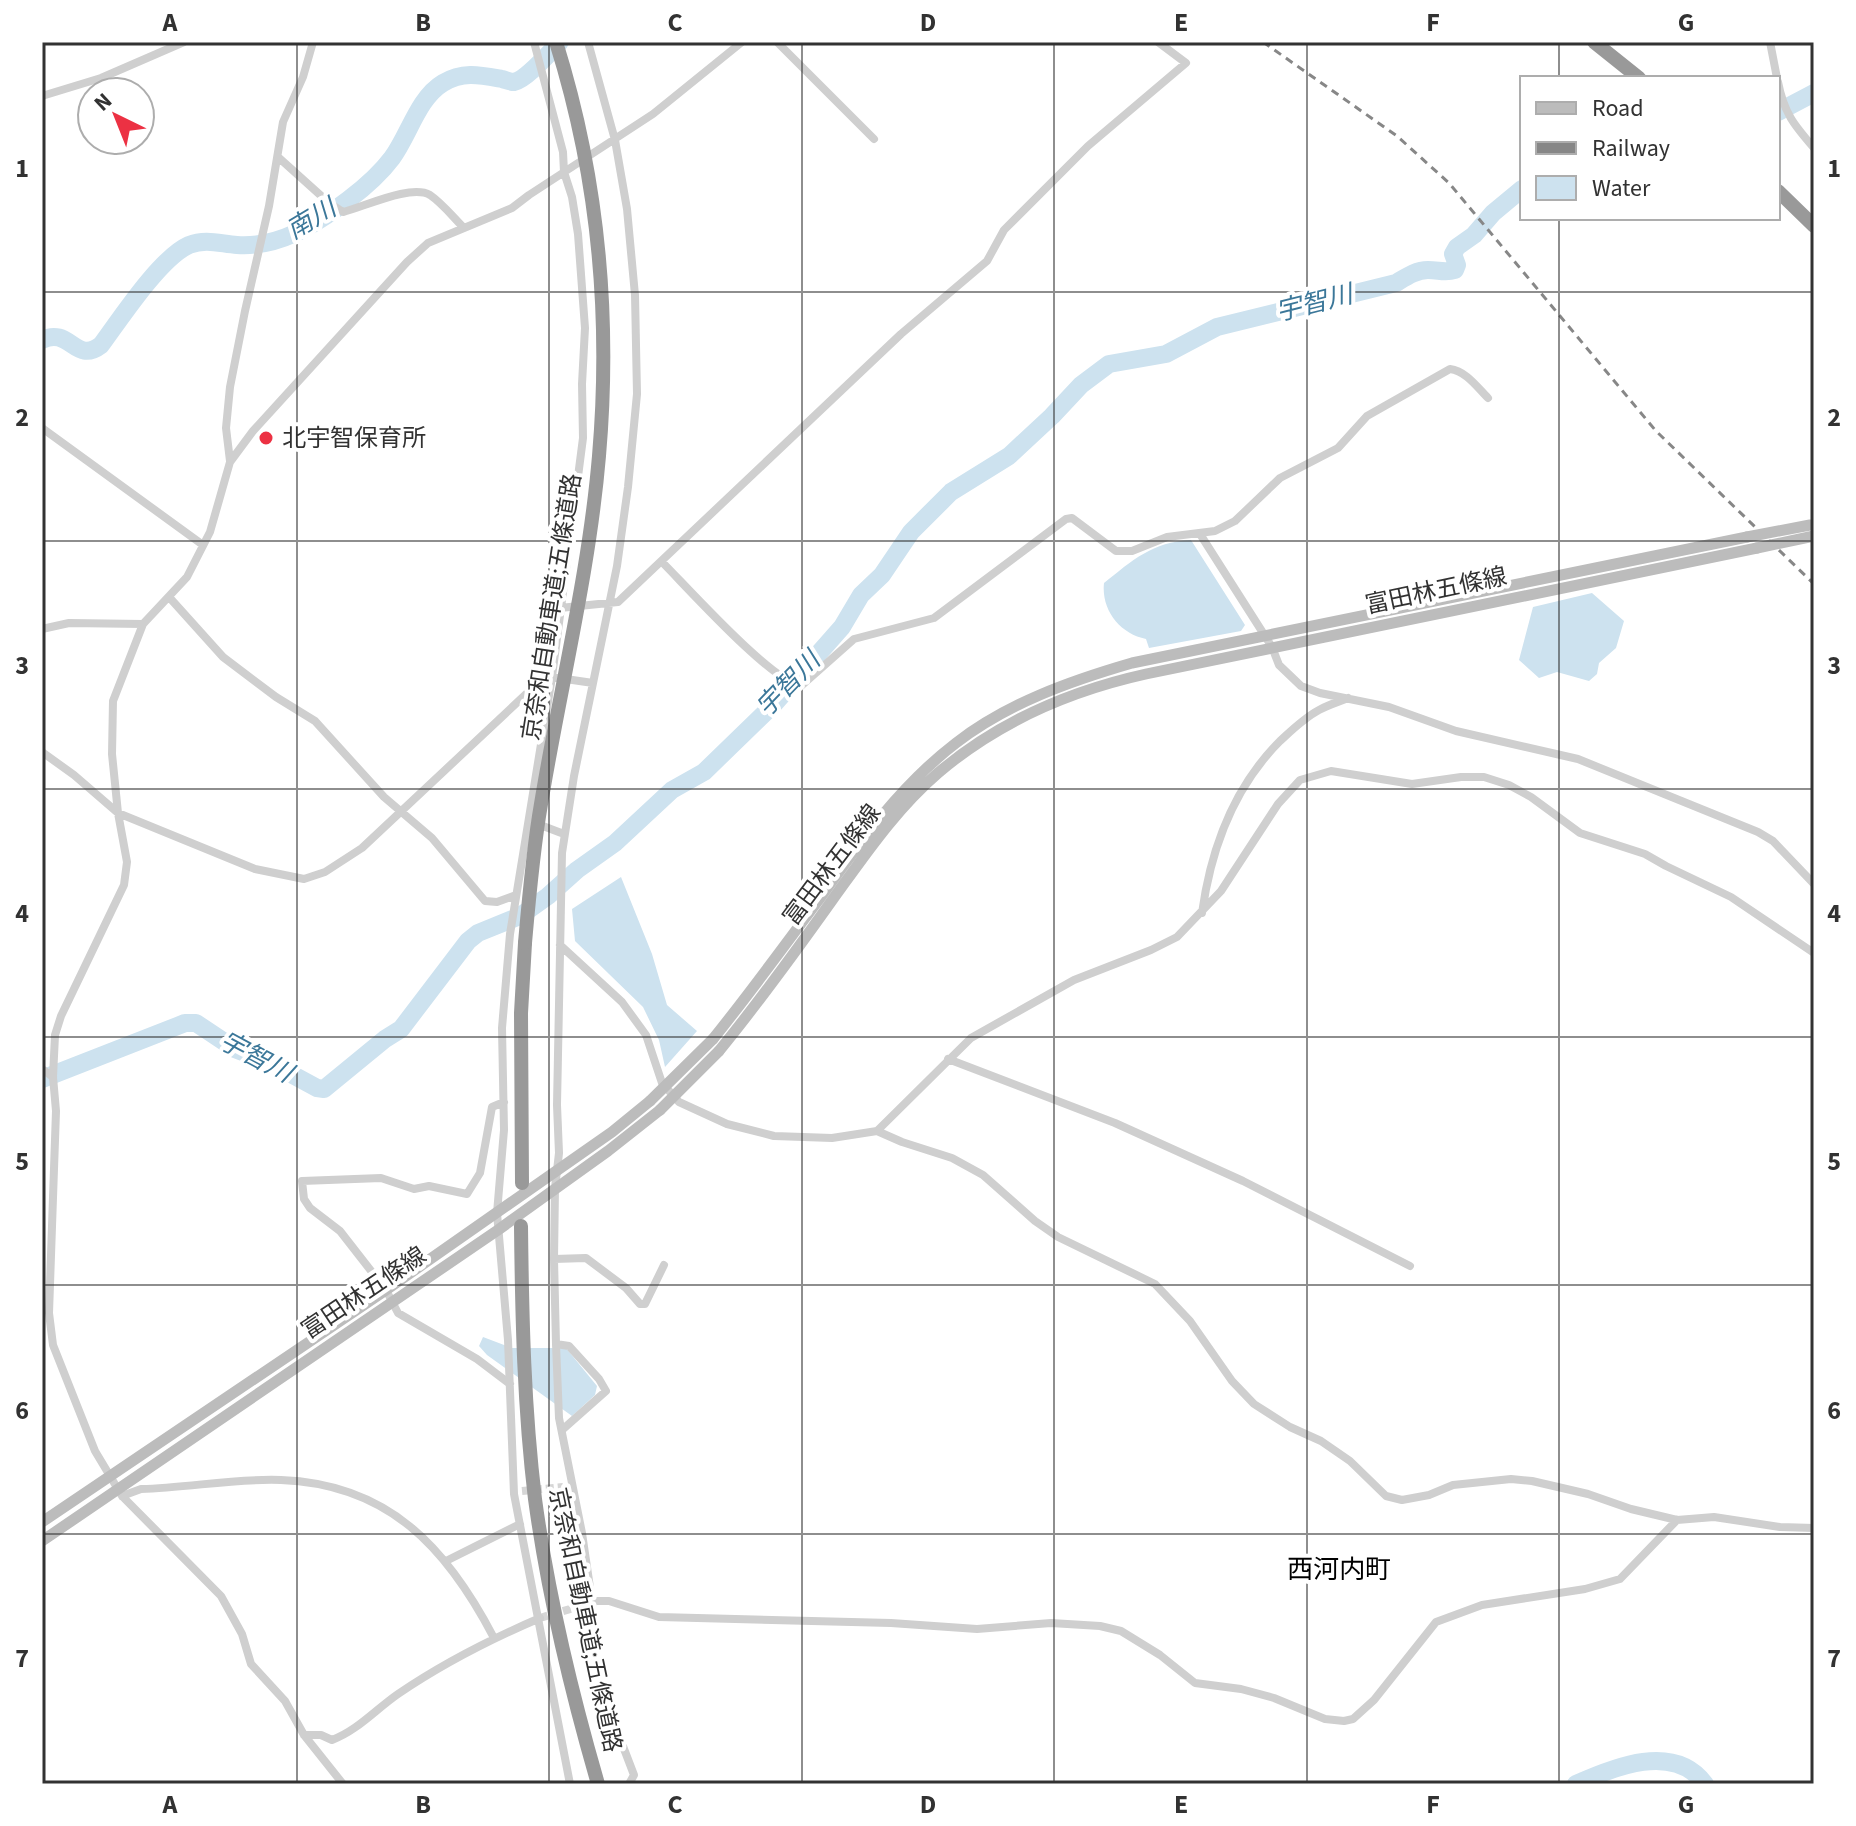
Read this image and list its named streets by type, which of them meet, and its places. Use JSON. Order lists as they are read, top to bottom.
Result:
{
  "streets": {
    "highway": ["京奈和自動車道;五條道路"],
    "main road": ["富田林五條線"]
  },
  "districts": ["西河内町"],
  "water": ["南川", "宇智川"],
  "places": ["北宇智保育所"],
  "legend": ["Road", "Railway", "Water"],
  "north": "top left",
  "grid": {
    "columns": [
      "A",
      "B",
      "C",
      "D",
      "E",
      "F",
      "G"
    ],
    "rows": [
      "1",
      "2",
      "3",
      "4",
      "5",
      "6",
      "7"
    ]
  }
}
